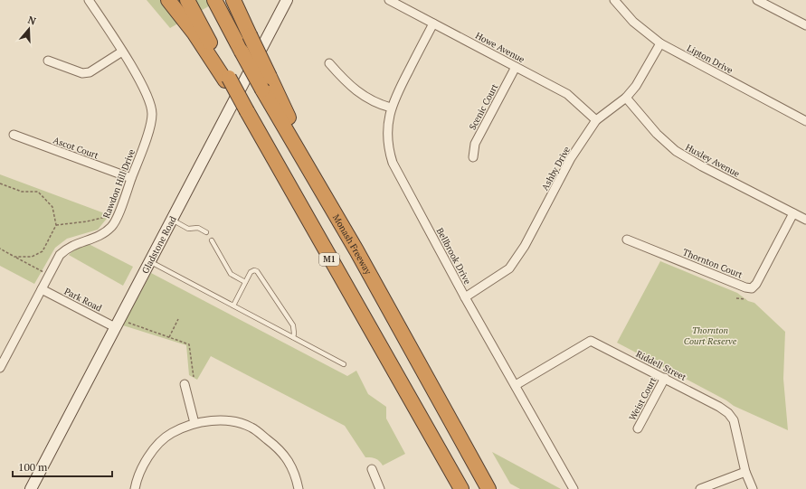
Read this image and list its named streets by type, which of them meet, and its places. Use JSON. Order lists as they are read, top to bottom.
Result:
{
  "streets": {
    "highway": ["Monash Freeway", "M1"],
    "main road": ["Gladstone Road"],
    "street": [
      "Howe Avenue",
      "Lipton Drive",
      "Scenic Court",
      "Ascot Court",
      "Huxley Avenue",
      "Ashby Drive",
      "Rawdon Hill Drive",
      "Bellbrook Drive",
      "Thornton Court",
      "Park Road",
      "Riddell Street",
      "Weist Court"
    ]
  },
  "crossings": [
    ["Howe Avenue", "Scenic Court"],
    ["Howe Avenue", "Ashby Drive"],
    ["Howe Avenue", "Bellbrook Drive"],
    ["Lipton Drive", "Ashby Drive"],
    ["Ascot Court", "Rawdon Hill Drive"],
    ["Huxley Avenue", "Ashby Drive"],
    ["Huxley Avenue", "Thornton Court"],
    ["Ashby Drive", "Bellbrook Drive"],
    ["Rawdon Hill Drive", "Park Road"],
    ["Gladstone Road", "Park Road"],
    ["Bellbrook Drive", "Riddell Street"],
    ["Riddell Street", "Weist Court"]
  ],
  "parks": ["Thornton Court Reserve"],
  "scale_bar": "100 m",
  "north": "top"
}
